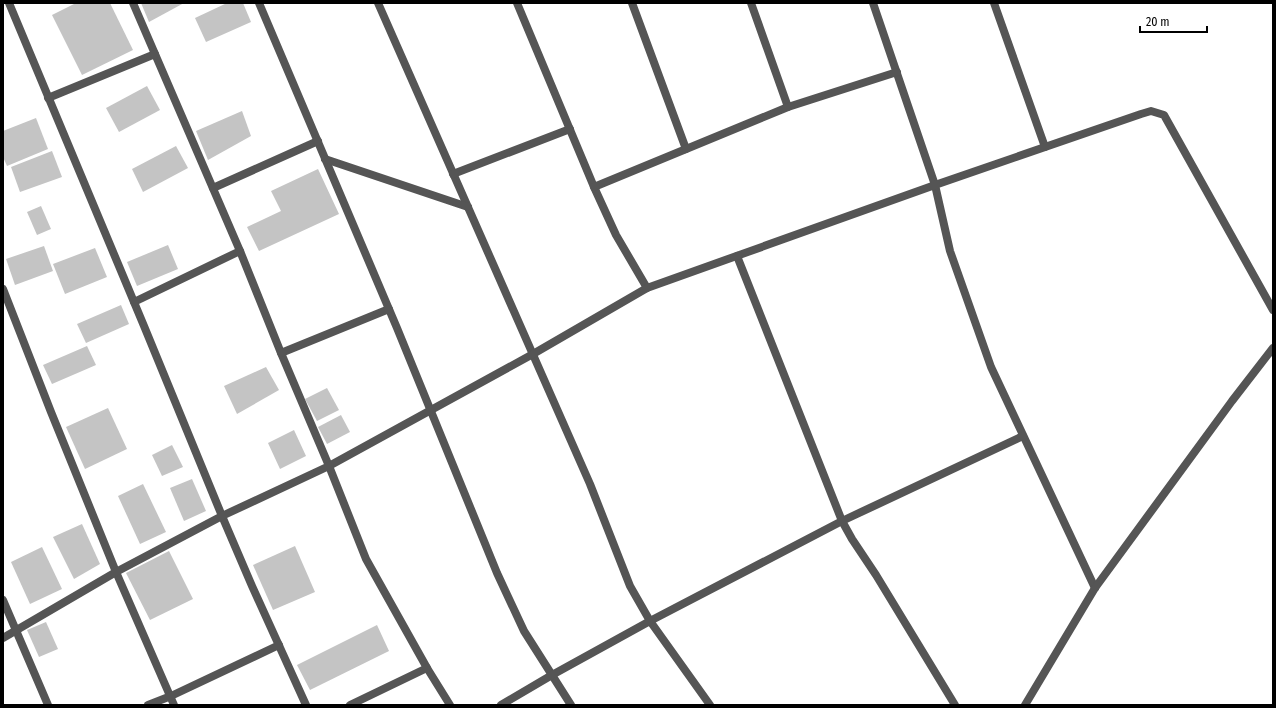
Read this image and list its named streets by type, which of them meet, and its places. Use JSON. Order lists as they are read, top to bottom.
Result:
{
  "scale_bar": "20 m"
}
